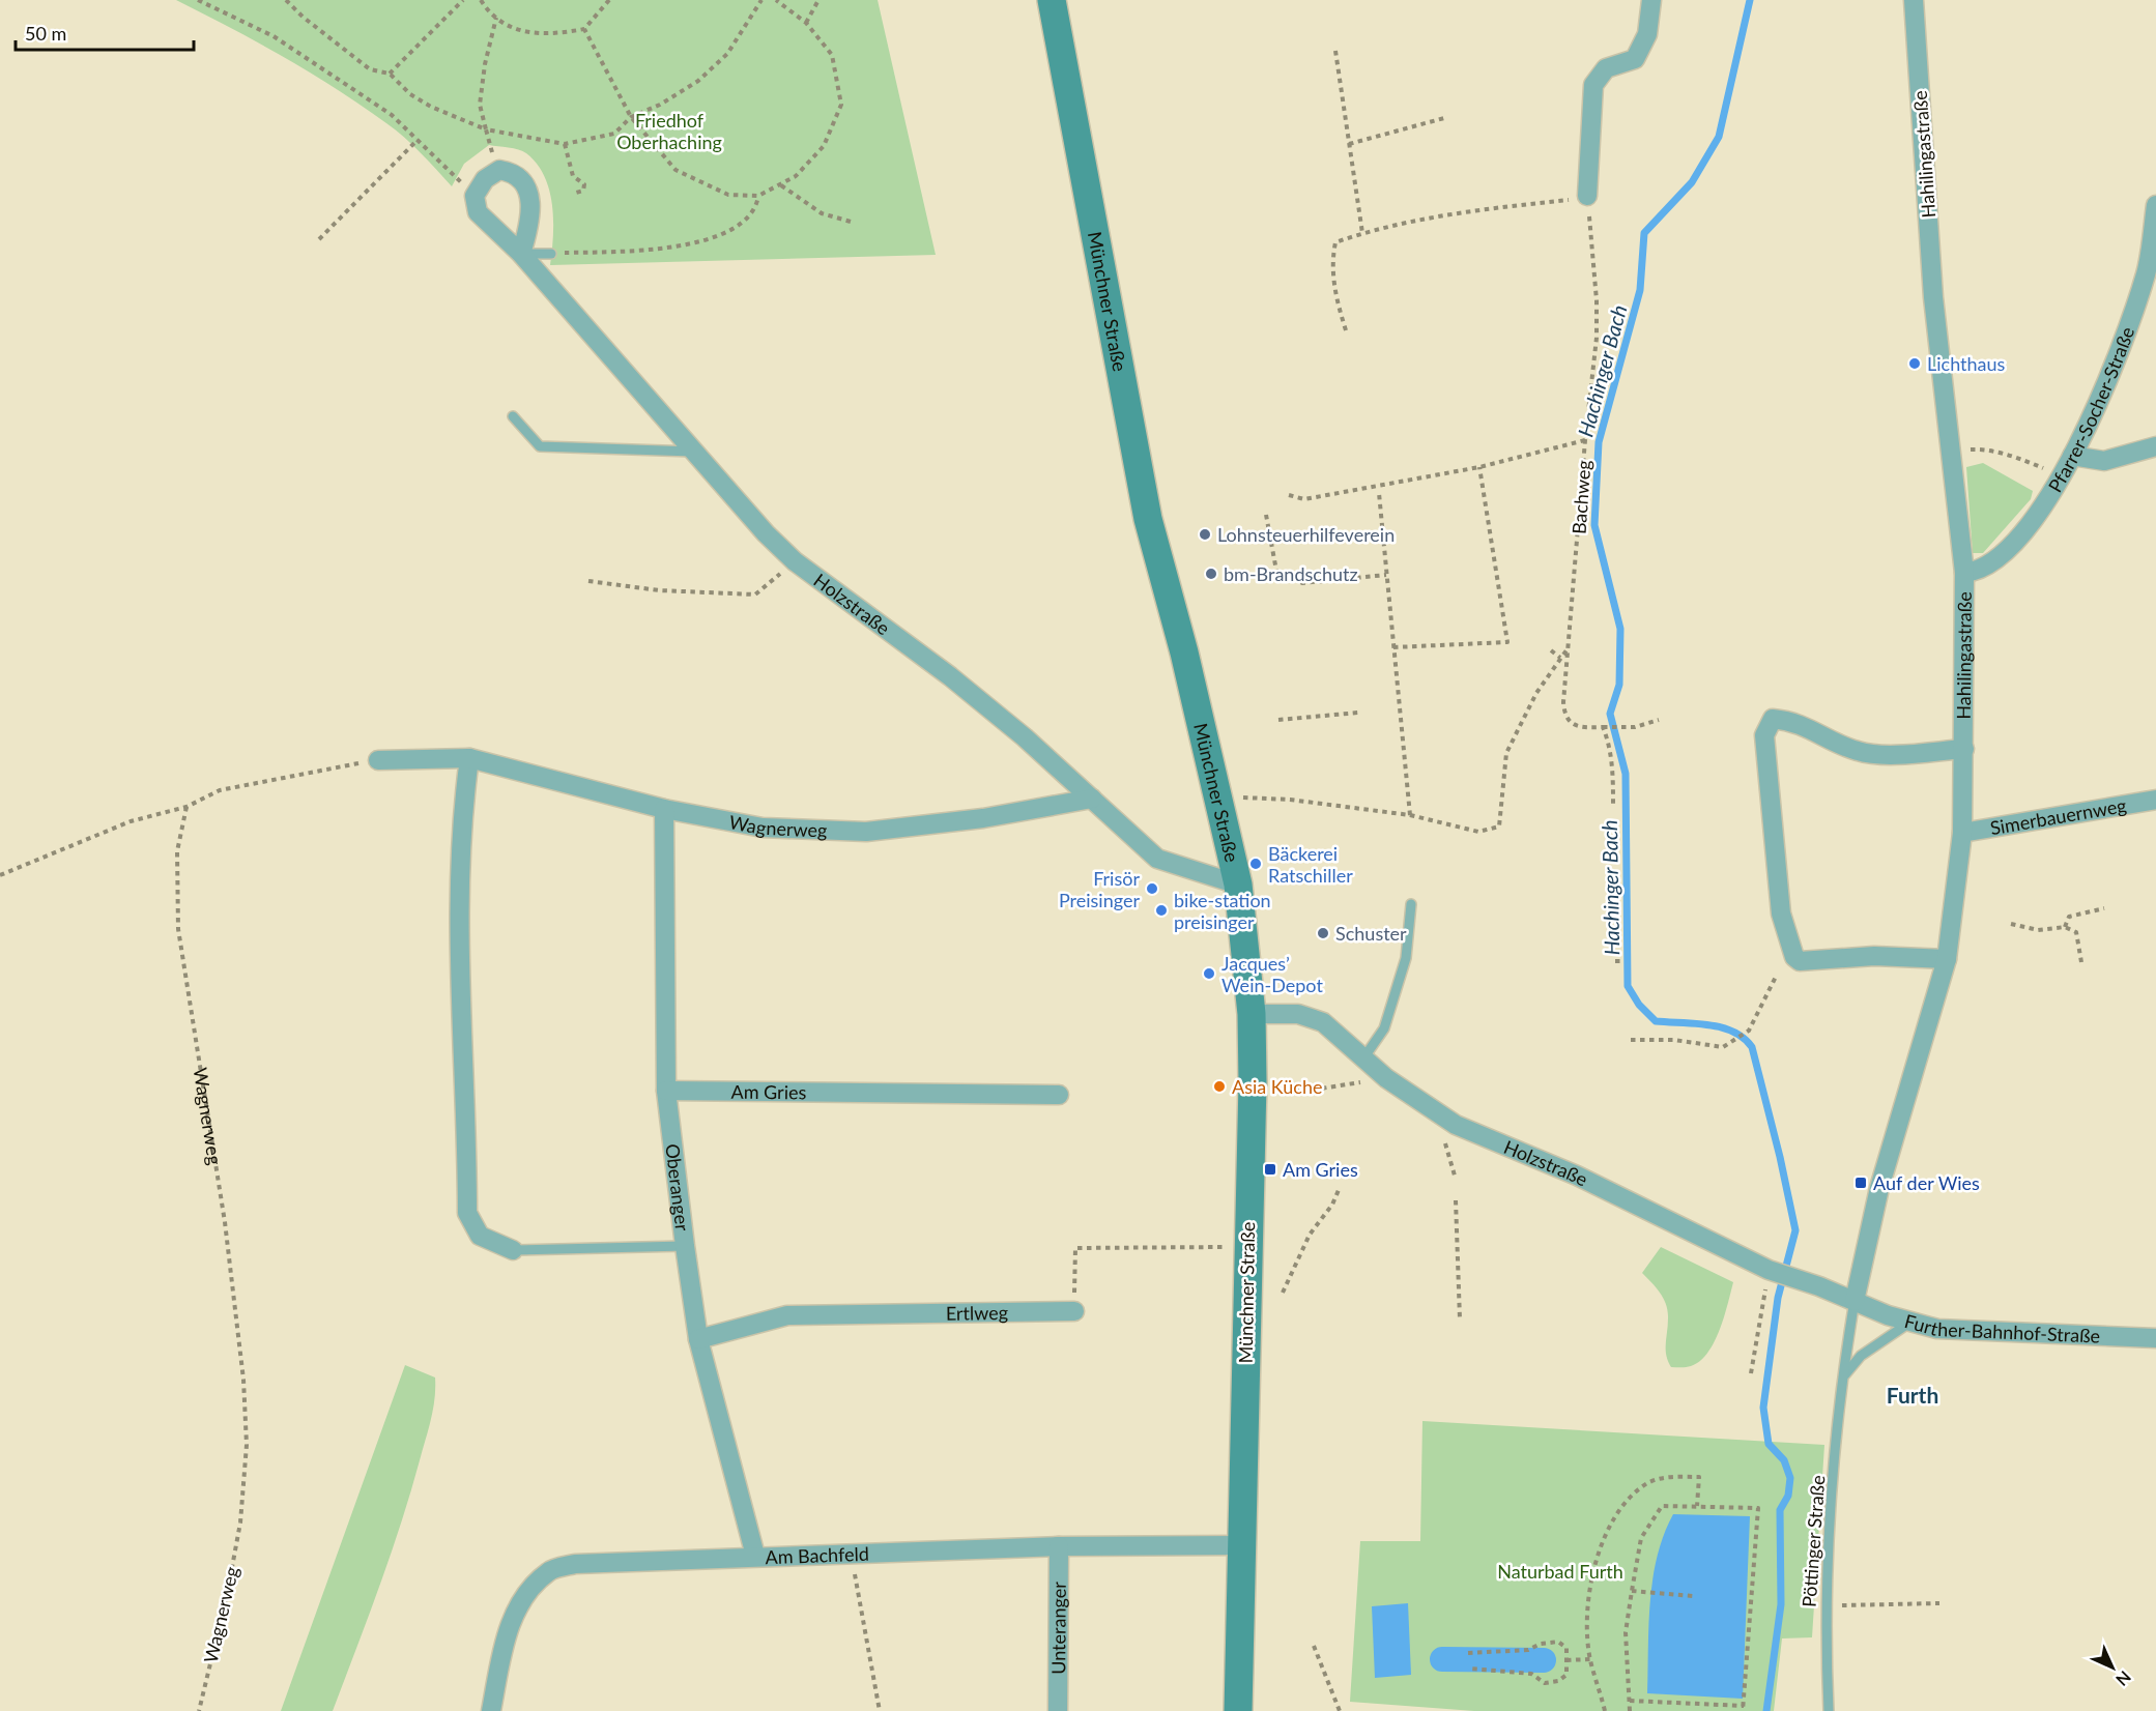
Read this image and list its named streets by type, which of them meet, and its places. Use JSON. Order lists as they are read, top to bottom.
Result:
{
  "streets": {
    "main road": ["Münchner Straße"],
    "street": [
      "Hahilingastraße",
      "Pfarrer-Socher-Straße",
      "Holzstraße",
      "Simerbauernweg",
      "Wagnerweg",
      "Am Gries",
      "Oberanger",
      "Ertlweg",
      "Further-Bahnhof-Straße",
      "Am Bachfeld",
      "Unteranger"
    ],
    "lane": ["Pöttinger Straße"],
    "path": ["Bachweg"]
  },
  "crossings": [
    ["Hahilingastraße", "Pfarrer-Socher-Straße"],
    ["Hahilingastraße", "Holzstraße"],
    ["Hahilingastraße", "Simerbauernweg"],
    ["Hahilingastraße", "Further-Bahnhof-Straße"],
    ["Hahilingastraße", "Pöttinger Straße"],
    ["Münchner Straße", "Holzstraße"],
    ["Münchner Straße", "Am Bachfeld"],
    ["Holzstraße", "Wagnerweg"],
    ["Holzstraße", "Further-Bahnhof-Straße"],
    ["Holzstraße", "Pöttinger Straße"],
    ["Wagnerweg", "Oberanger"],
    ["Am Gries", "Oberanger"],
    ["Oberanger", "Ertlweg"],
    ["Oberanger", "Am Bachfeld"],
    ["Further-Bahnhof-Straße", "Pöttinger Straße"],
    ["Am Bachfeld", "Unteranger"]
  ],
  "districts": ["Furth"],
  "water": ["Hachinger Bach"],
  "parks": ["Friedhof Oberhaching", "Naturbad Furth"],
  "places": {
    "other": [
      "Lichthaus",
      "Lohnsteuerhilfeverein",
      "bm-Brandschutz",
      "Bäckerei Ratschiller",
      "Frisör Preisinger",
      "bike-station preisinger",
      "Schuster",
      "Jacques’ Wein-Depot",
      "Asia Küche"
    ],
    "transit": ["Am Gries", "Auf der Wies"]
  },
  "scale_bar": "50 m",
  "north": "bottom right"
}
